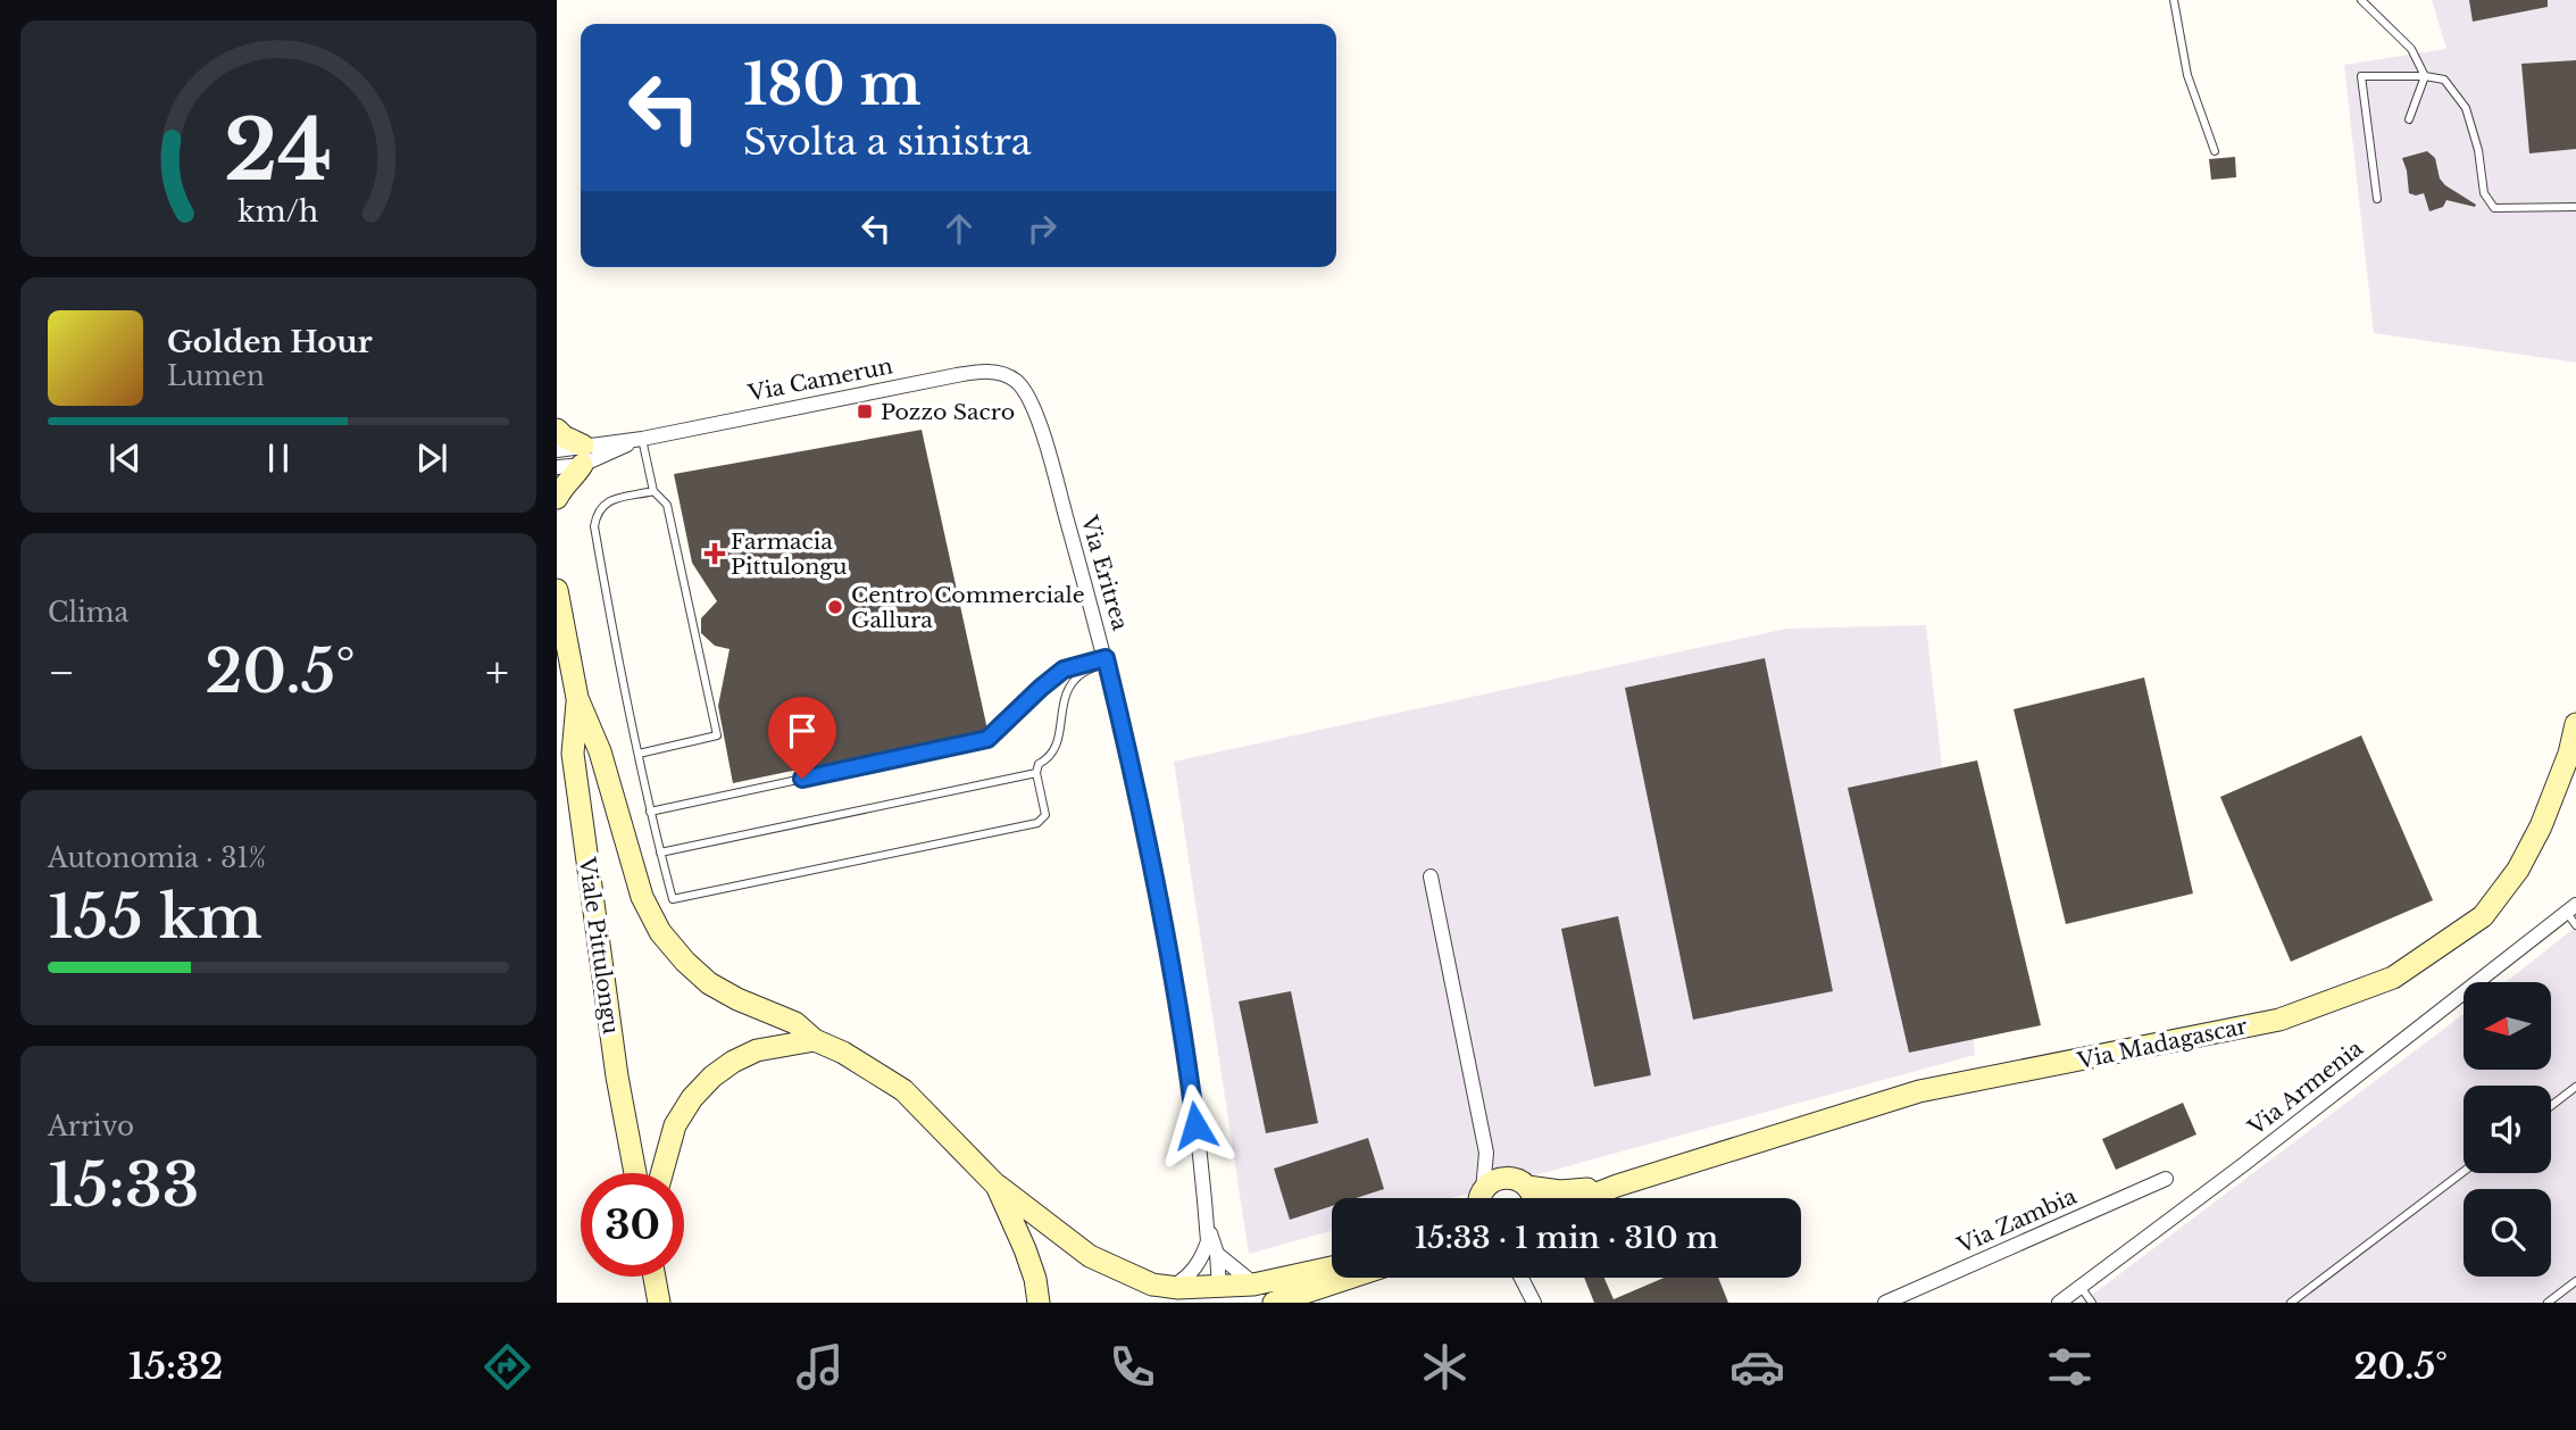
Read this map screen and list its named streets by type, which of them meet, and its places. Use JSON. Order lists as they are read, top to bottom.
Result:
{
  "streets": {
    "street": [
      "Via Camerun",
      "Via Eritrea",
      "Viale Pittulongu",
      "Via Madagascar",
      "Via Armenia",
      "Via Zambia"
    ]
  },
  "crossings": [
    ["Via Camerun", "Via Eritrea"]
  ],
  "places": {
    "transit": ["Pozzo Sacro"],
    "health": ["Farmacia Pittulongu"],
    "other": ["Centro Commerciale Gallura"]
  },
  "north": "left",
  "page": {
    "turn": ["180 m", "Svolta a sinistra"],
    "song": ["Golden Hour", "Lumen"],
    "tile": [
      "Clima",
      ["Autonomia · 31%", "155 km"],
      ["Arrivo", "15:33"]
    ],
    "heat": ["−", "20.5°", "+"],
    "limit": "30",
    "trip": "15:33 · 1 min · 310 m",
    "tabs": ["15:32", "20.5°"],
    "gauge": ["24", "km/h"]
  }
}
